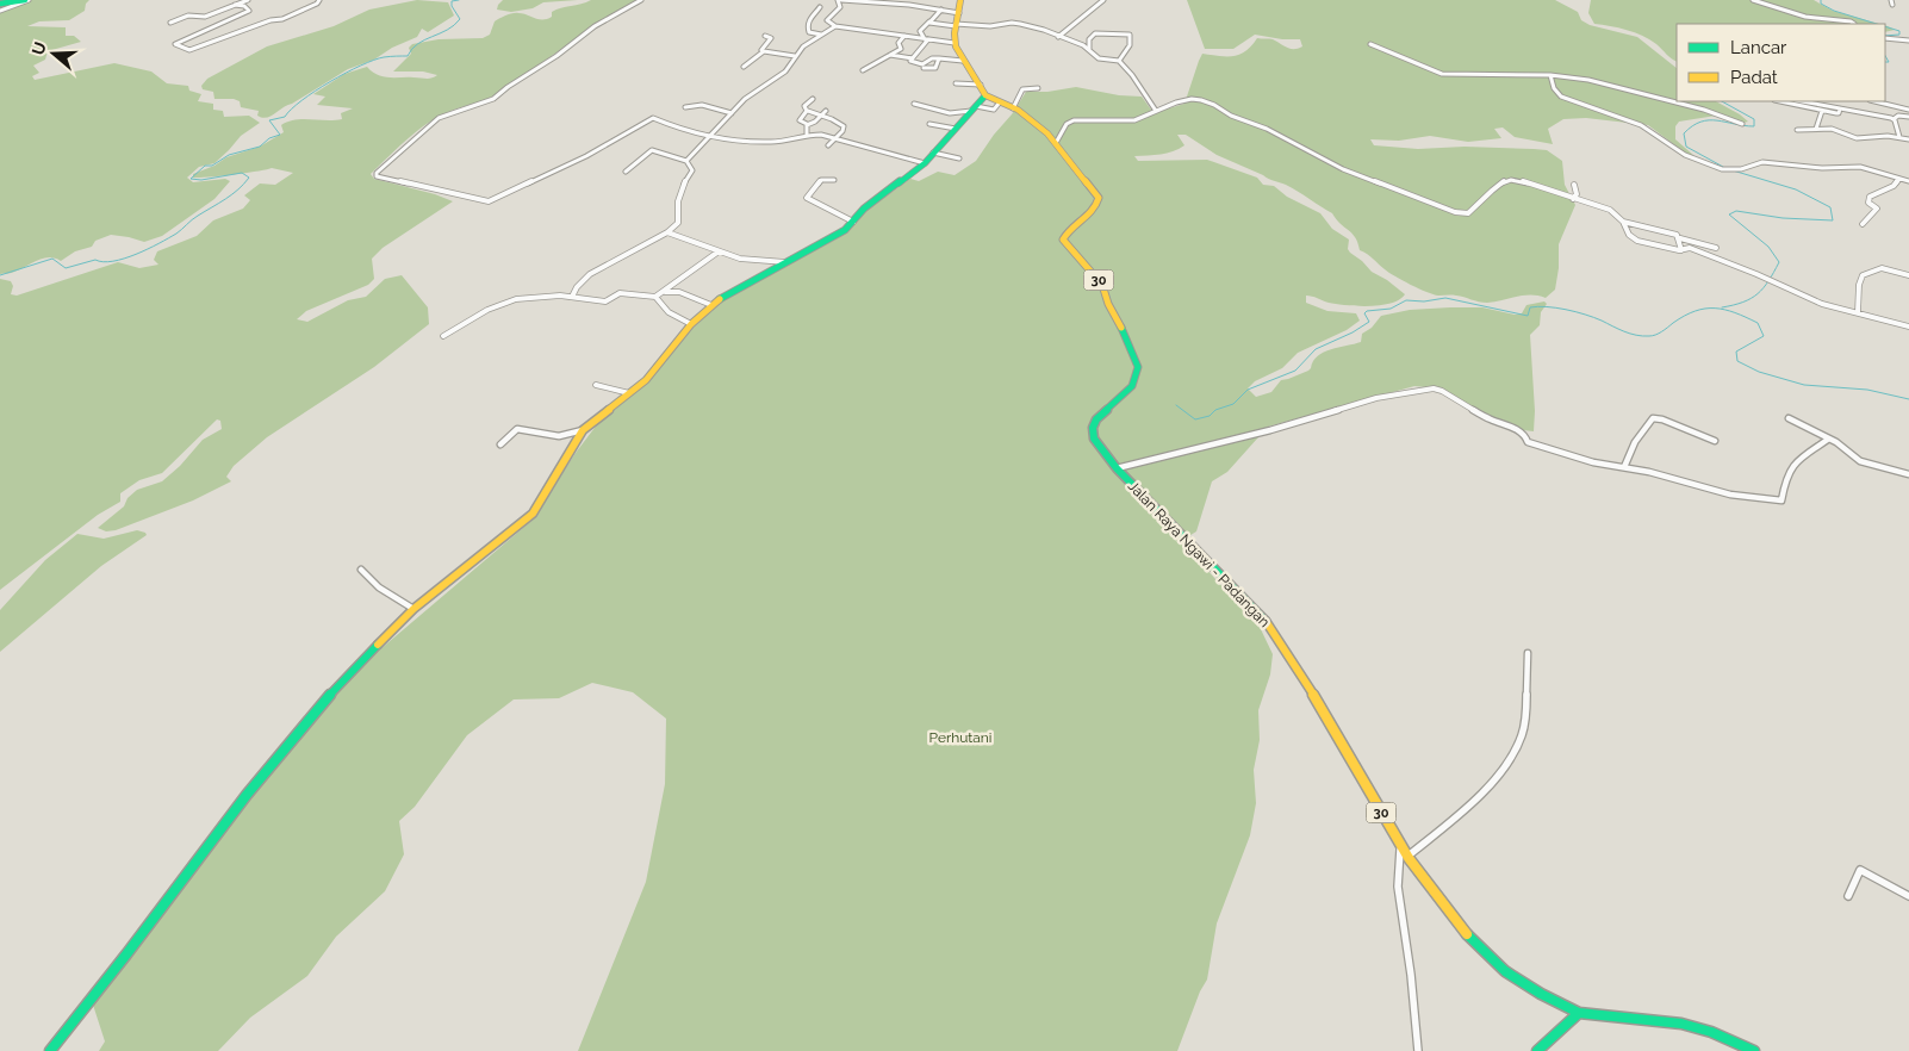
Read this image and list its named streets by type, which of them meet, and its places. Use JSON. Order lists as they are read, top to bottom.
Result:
{
  "streets": {
    "main road": ["30", "Jalan Raya Ngawi - Padangan"]
  },
  "parks": ["Perhutani"],
  "legend": ["Lancar", "Padat"],
  "north": "left"
}
